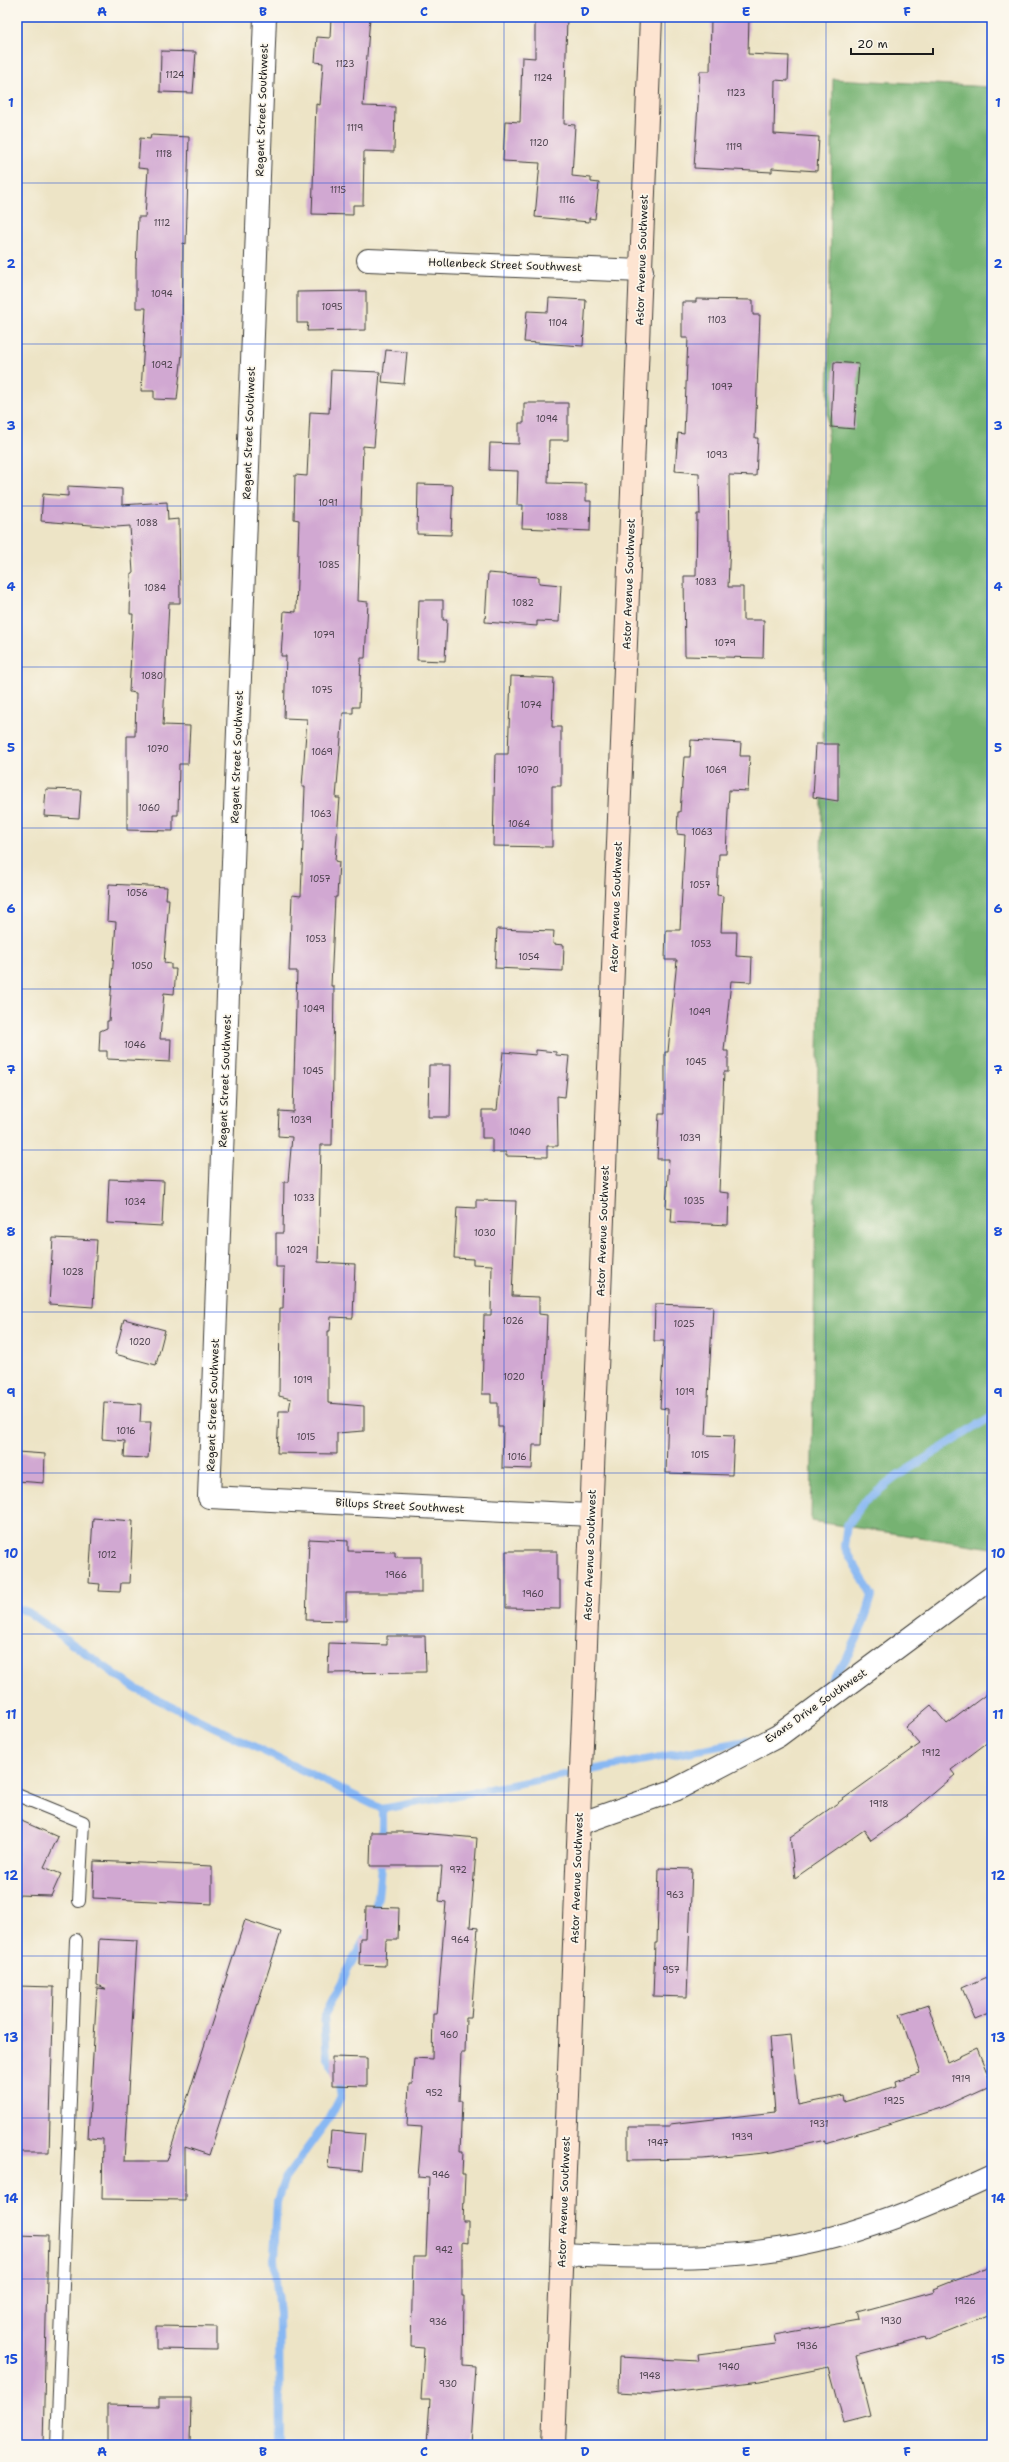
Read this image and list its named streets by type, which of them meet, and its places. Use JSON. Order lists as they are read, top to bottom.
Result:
{
  "streets": {
    "street": [
      "Regent Street Southwest",
      "Astor Avenue Southwest",
      "Hollenbeck Street Southwest",
      "Billups Street Southwest",
      "Evans Drive Southwest"
    ]
  },
  "crossings": [
    ["Regent Street Southwest", "Billups Street Southwest"],
    ["Astor Avenue Southwest", "Hollenbeck Street Southwest"],
    ["Astor Avenue Southwest", "Billups Street Southwest"],
    ["Astor Avenue Southwest", "Evans Drive Southwest"]
  ],
  "house_numbers": [
    "1123",
    "1124",
    "1124",
    "1123",
    "1119",
    "1120",
    "1119",
    "1118",
    "1115",
    "1116",
    "1112",
    "1094",
    "1095",
    "1103",
    "1104",
    "1092",
    "1097",
    "1094",
    "1093",
    "1091",
    "1088",
    "1088",
    "1085",
    "1083",
    "1084",
    "1082",
    "1079",
    "1079",
    "1080",
    "1075",
    "1074",
    "1070",
    "1069",
    "1070",
    "1069",
    "1060",
    "1063",
    "1064",
    "1063",
    "1057",
    "1057",
    "1056",
    "1053",
    "1053",
    "1054",
    "1050",
    "1049",
    "1049",
    "1046",
    "1045",
    "1045",
    "1039",
    "1040",
    "1039",
    "1033",
    "1035",
    "1034",
    "1030",
    "1029",
    "1028",
    "1026",
    "1025",
    "1020",
    "1020",
    "1019",
    "1019",
    "1016",
    "1015",
    "1015",
    "1016",
    "1012",
    "1966",
    "1960",
    "1912",
    "1918",
    "972",
    "963",
    "964",
    "957",
    "960",
    "1919",
    "952",
    "1925",
    "1931",
    "1939",
    "1947",
    "946",
    "942",
    "1926",
    "1930",
    "936",
    "1936",
    "1940",
    "1948",
    "930"
  ],
  "scale_bar": "20 m",
  "grid": {
    "columns": [
      "A",
      "B",
      "C",
      "D",
      "E",
      "F"
    ],
    "rows": [
      "1",
      "2",
      "3",
      "4",
      "5",
      "6",
      "7",
      "8",
      "9",
      "10",
      "11",
      "12",
      "13",
      "14",
      "15"
    ]
  }
}
